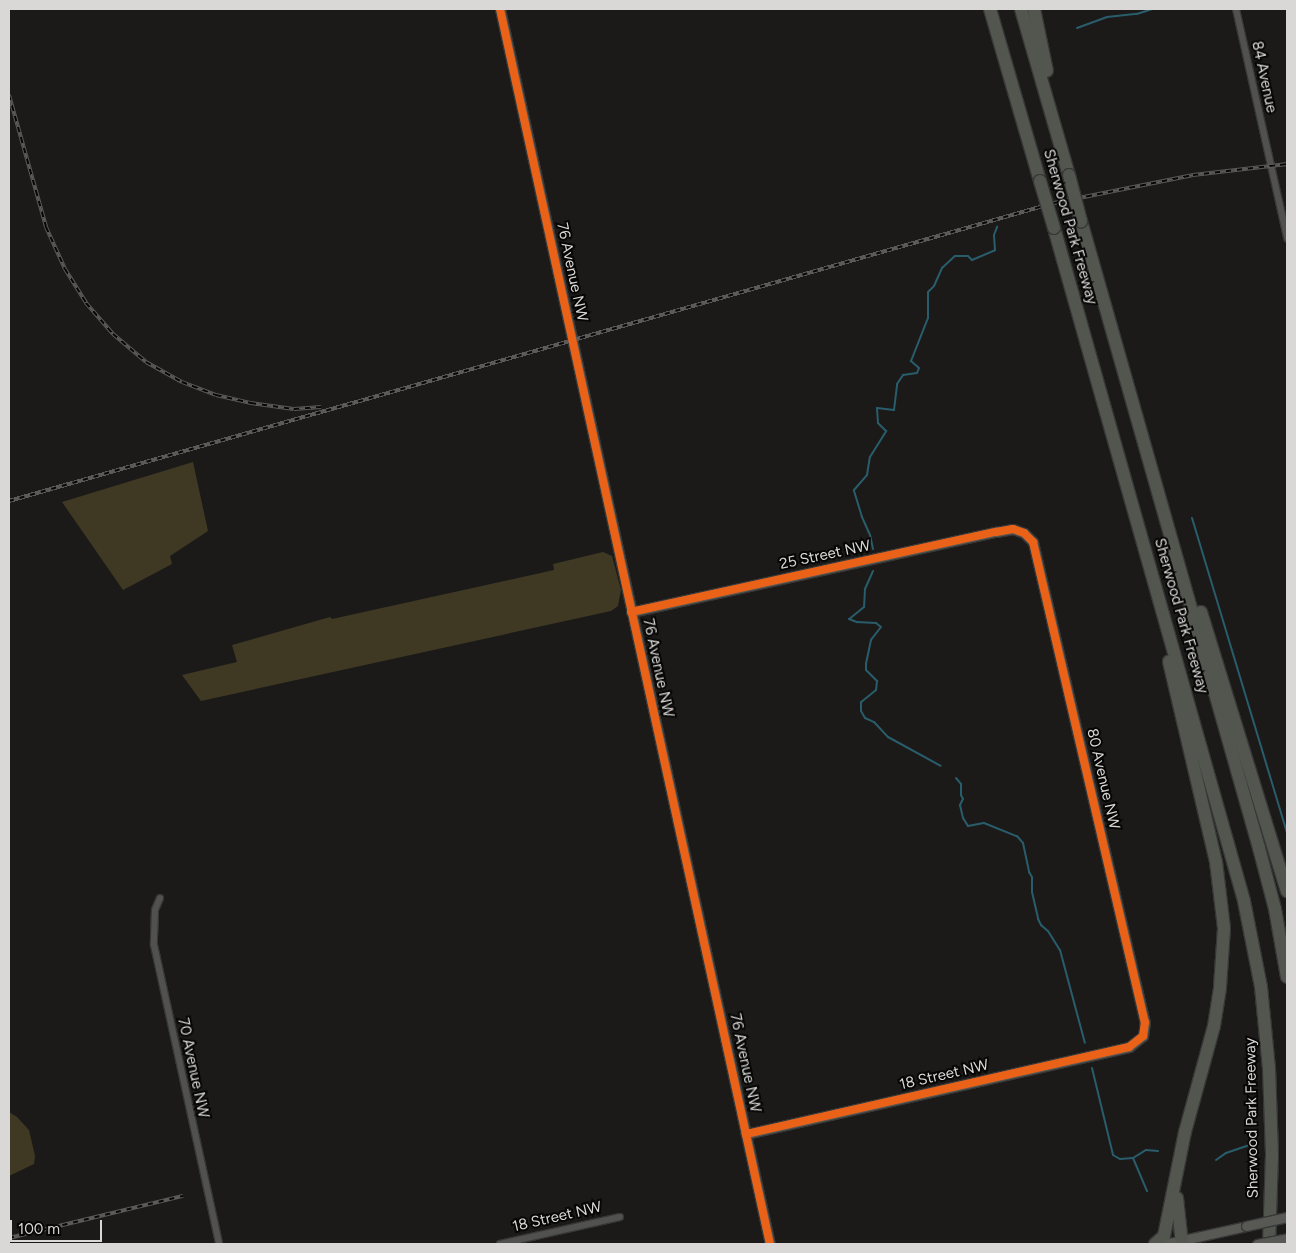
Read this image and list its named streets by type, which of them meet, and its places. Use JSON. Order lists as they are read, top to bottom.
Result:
{
  "streets": {
    "highway": ["Sherwood Park Freeway"],
    "street": [
      "84 Avenue",
      "76 Avenue NW",
      "25 Street NW",
      "80 Avenue NW",
      "70 Avenue NW",
      "18 Street NW"
    ]
  },
  "crossings": [
    ["76 Avenue NW", "25 Street NW"],
    ["76 Avenue NW", "18 Street NW"],
    ["25 Street NW", "80 Avenue NW"],
    ["80 Avenue NW", "18 Street NW"]
  ],
  "scale_bar": "100 m"
}
